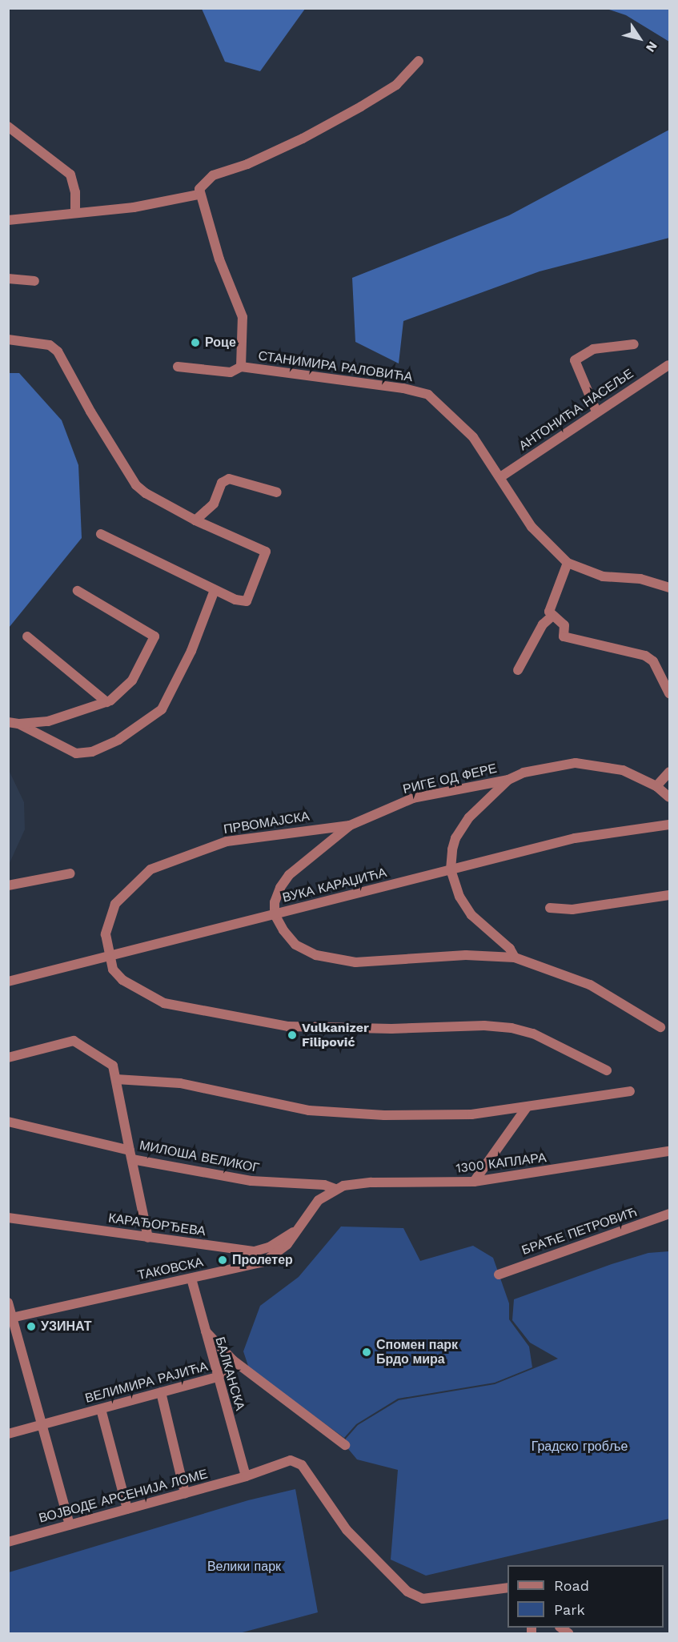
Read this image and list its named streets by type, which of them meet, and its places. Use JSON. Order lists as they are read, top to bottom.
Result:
{
  "streets": {
    "street": [
      "СТАНИМИРА РАЛОВИЋА",
      "АНТОНИЋА НАСЕЉЕ",
      "РИГЕ ОД ФЕРЕ",
      "ПРВОМАЈСКА",
      "ВУКА КАРАЏИЋА",
      "МИЛОША ВЕЛИКОГ",
      "1300 КАПЛАРА",
      "КАРАЂОРЂЕВА",
      "БРАЋЕ ПЕТРОВИЋ",
      "ТАКОВСКА",
      "БАЛКАНСКА",
      "ВЕЛИМИРА РАЈИЋА",
      "ВОЈВОДЕ АРСЕНИЈА ЛОМЕ"
    ]
  },
  "crossings": [
    ["СТАНИМИРА РАЛОВИЋА", "АНТОНИЋА НАСЕЉЕ"],
    ["РИГЕ ОД ФЕРЕ", "ПРВОМАЈСКА"],
    ["РИГЕ ОД ФЕРЕ", "ВУКА КАРАЏИЋА"],
    ["ПРВОМАЈСКА", "ВУКА КАРАЏИЋА"],
    ["МИЛОША ВЕЛИКОГ", "1300 КАПЛАРА"],
    ["МИЛОША ВЕЛИКОГ", "ТАКОВСКА"],
    ["1300 КАПЛАРА", "ТАКОВСКА"],
    ["КАРАЂОРЂЕВА", "ТАКОВСКА"],
    ["ТАКОВСКА", "БАЛКАНСКА"],
    ["БАЛКАНСКА", "ВЕЛИМИРА РАЈИЋА"],
    ["БАЛКАНСКА", "ВОЈВОДЕ АРСЕНИЈА ЛОМЕ"]
  ],
  "parks": ["Градско гробље", "Велики парк"],
  "places": [
    "Роце",
    "Vulkanizer Filipović",
    "Пролетер",
    "УЗИНАТ",
    "Спомен парк Брдо мира"
  ],
  "legend": ["Road", "Park"],
  "north": "bottom right"
}
